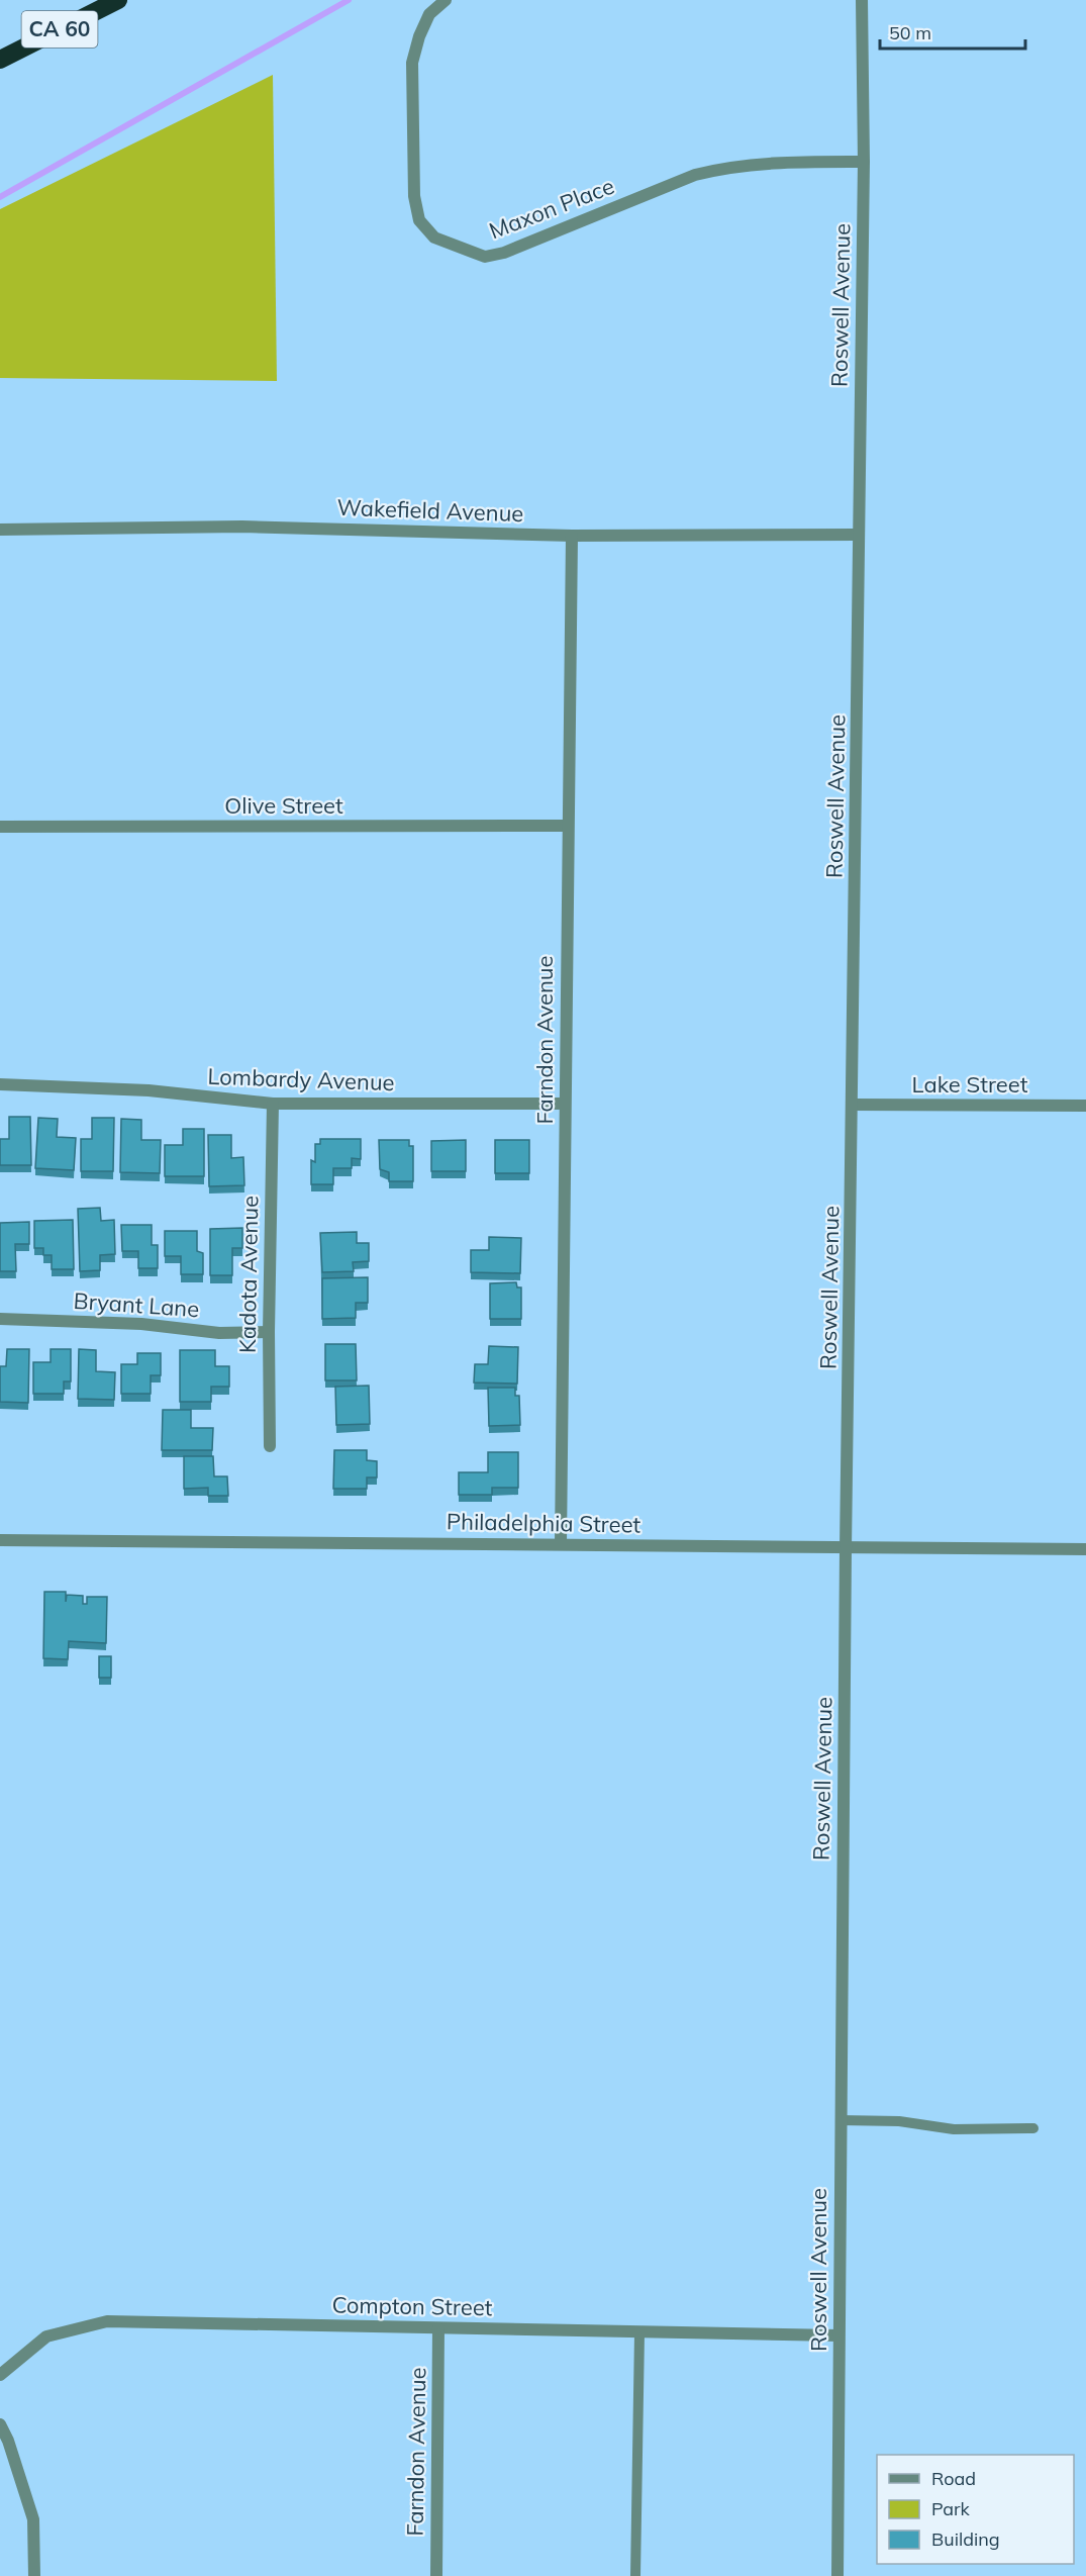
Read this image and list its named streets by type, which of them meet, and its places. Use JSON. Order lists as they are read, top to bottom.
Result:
{
  "streets": {
    "highway": ["CA 60"],
    "street": [
      "Maxon Place",
      "Roswell Avenue",
      "Wakefield Avenue",
      "Olive Street",
      "Farndon Avenue",
      "Lombardy Avenue",
      "Lake Street",
      "Kadota Avenue",
      "Bryant Lane",
      "Philadelphia Street",
      "Compton Street"
    ]
  },
  "crossings": [
    ["Maxon Place", "Roswell Avenue"],
    ["Roswell Avenue", "Wakefield Avenue"],
    ["Roswell Avenue", "Lake Street"],
    ["Roswell Avenue", "Philadelphia Street"],
    ["Roswell Avenue", "Compton Street"],
    ["Wakefield Avenue", "Farndon Avenue"],
    ["Olive Street", "Farndon Avenue"],
    ["Farndon Avenue", "Lombardy Avenue"],
    ["Farndon Avenue", "Philadelphia Street"],
    ["Farndon Avenue", "Compton Street"],
    ["Lombardy Avenue", "Kadota Avenue"],
    ["Kadota Avenue", "Bryant Lane"]
  ],
  "legend": ["Road", "Park", "Building"],
  "scale_bar": "50 m"
}
